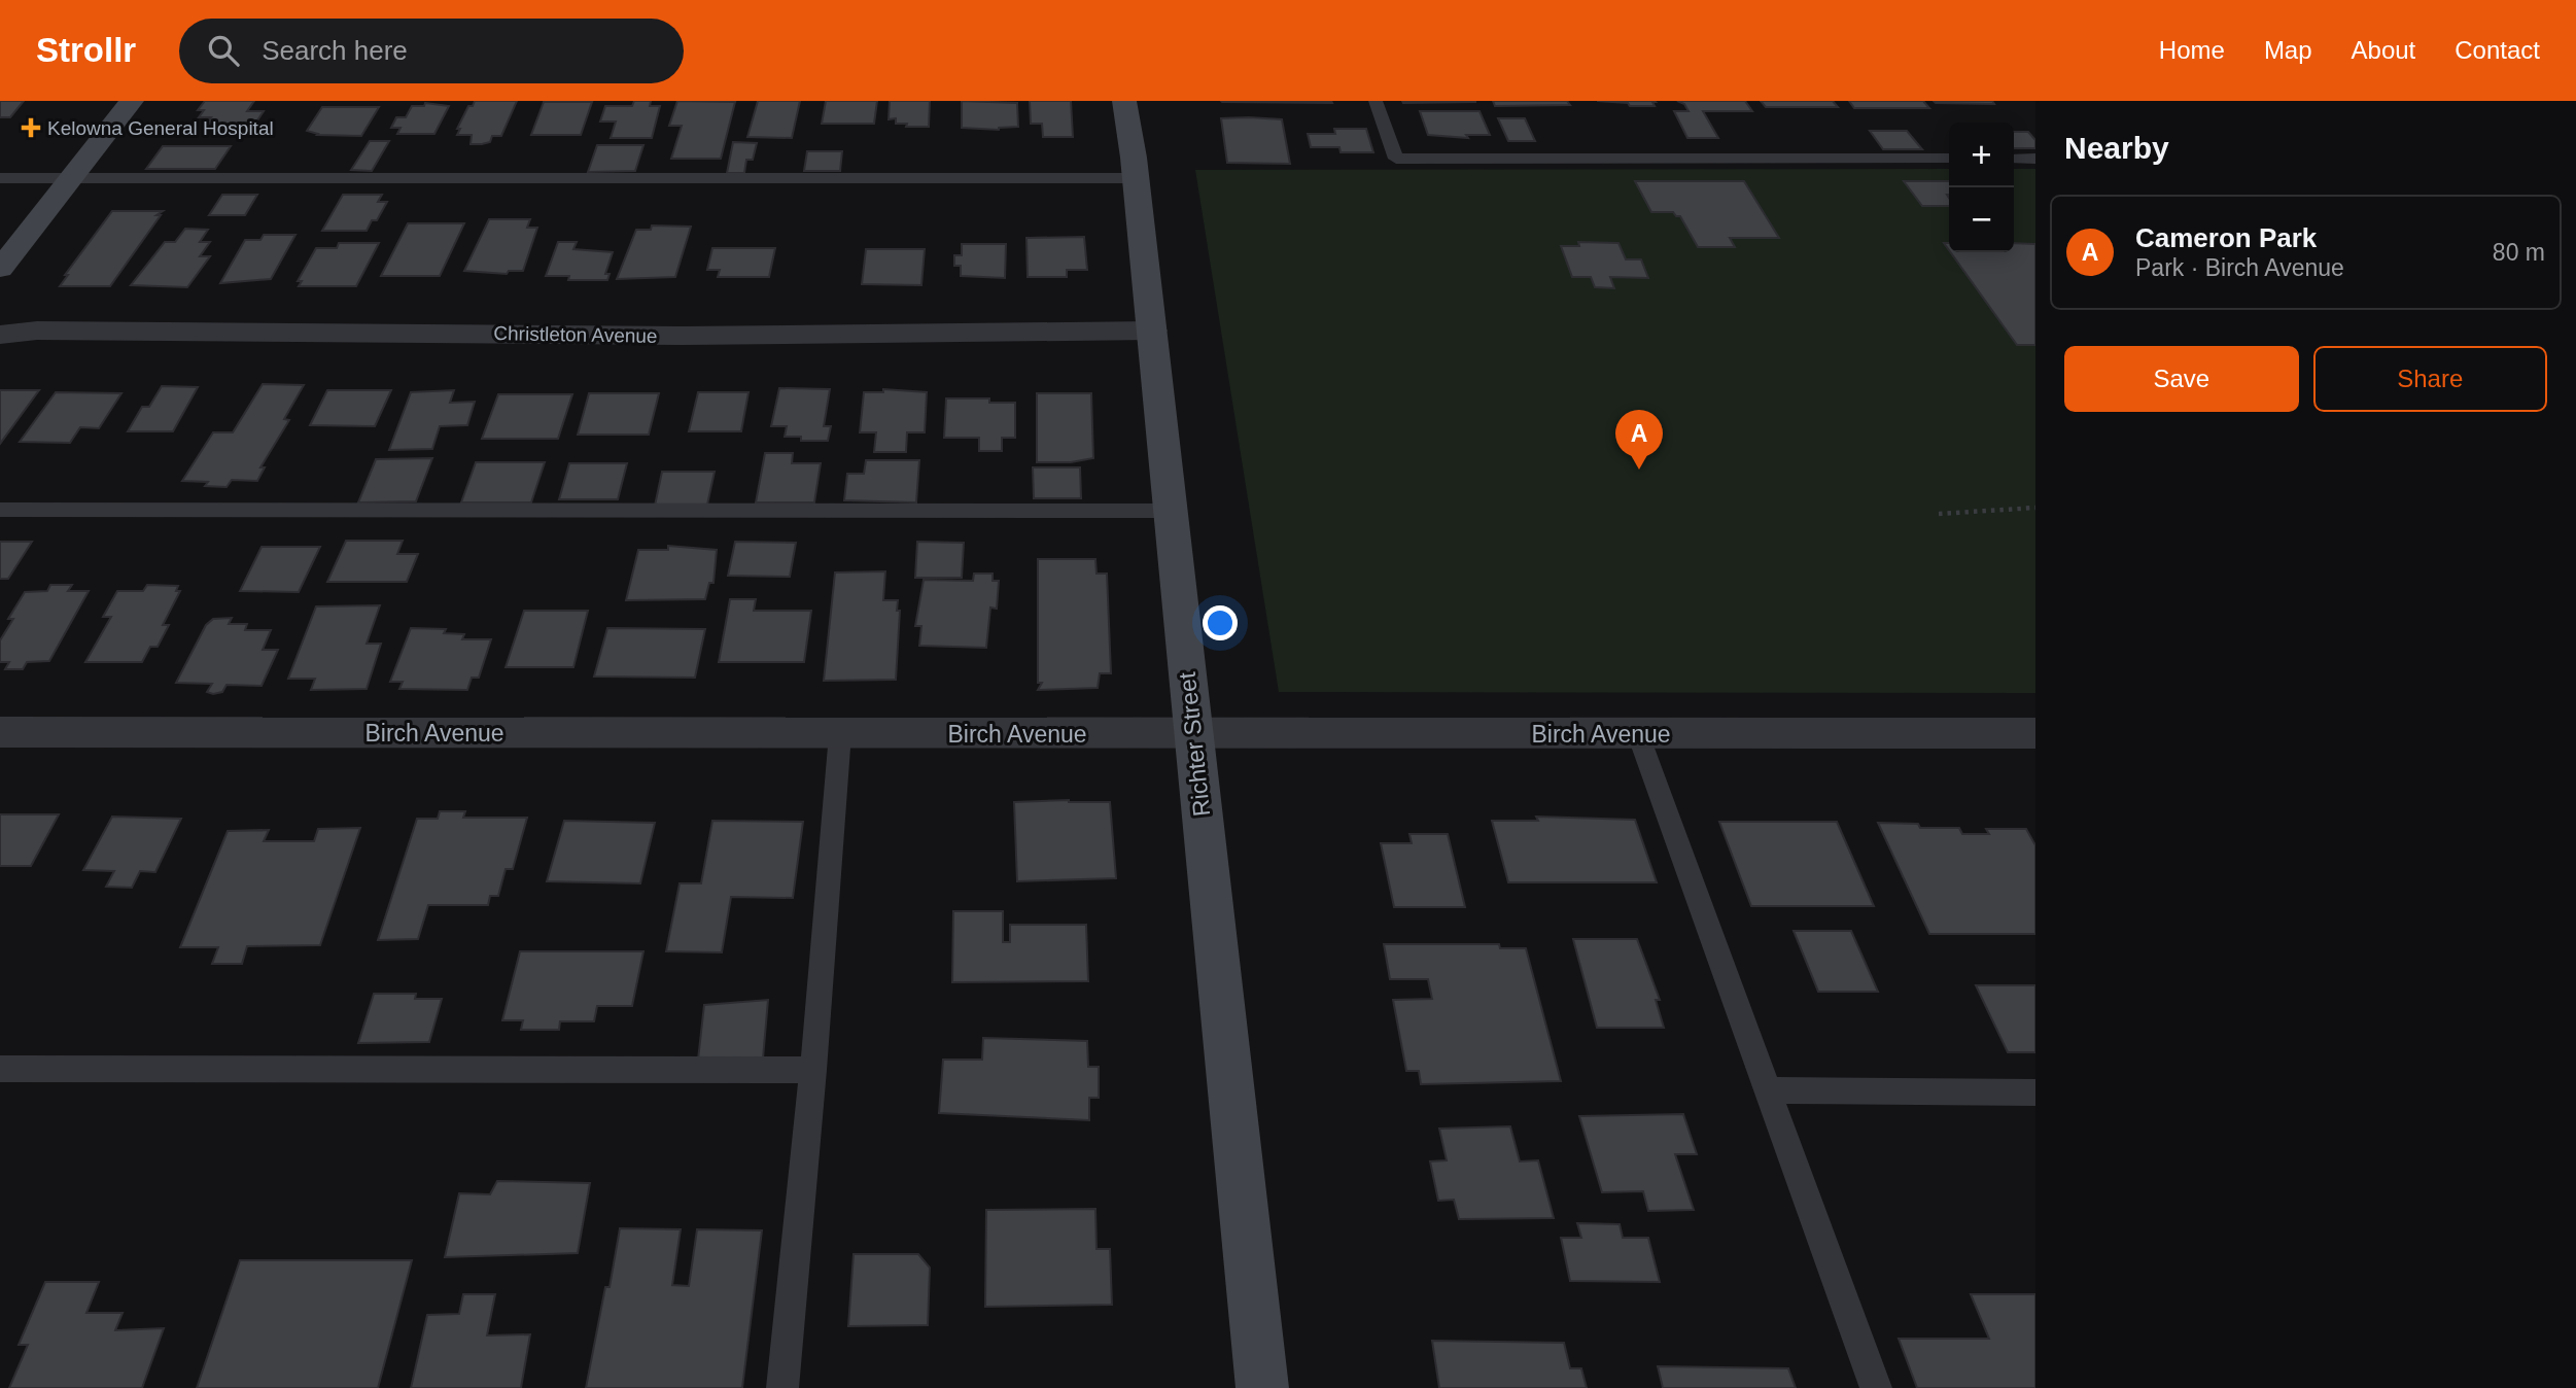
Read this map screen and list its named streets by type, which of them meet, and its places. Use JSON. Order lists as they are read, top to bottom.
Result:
{
  "streets": {
    "main road": ["Richter Street"],
    "street": ["Christleton Avenue", "Birch Avenue"]
  },
  "crossings": [
    ["Christleton Avenue", "Richter Street"],
    ["Birch Avenue", "Richter Street"]
  ],
  "places": {
    "health": ["Kelowna General Hospital"]
  },
  "page": {
    "header": "Strollr",
    "search": "Search here",
    "nav": [
      "Home",
      "Map",
      "About",
      "Contact"
    ],
    "heading": "Nearby",
    "map_buttons": ["+", "−"],
    "list": [
      {
        "mark": "A",
        "name": "Cameron Park",
        "note": "Park · Birch Avenue",
        "value": "80 m"
      }
    ],
    "buttons": ["Save", "Share"],
    "pins": "A"
  }
}
